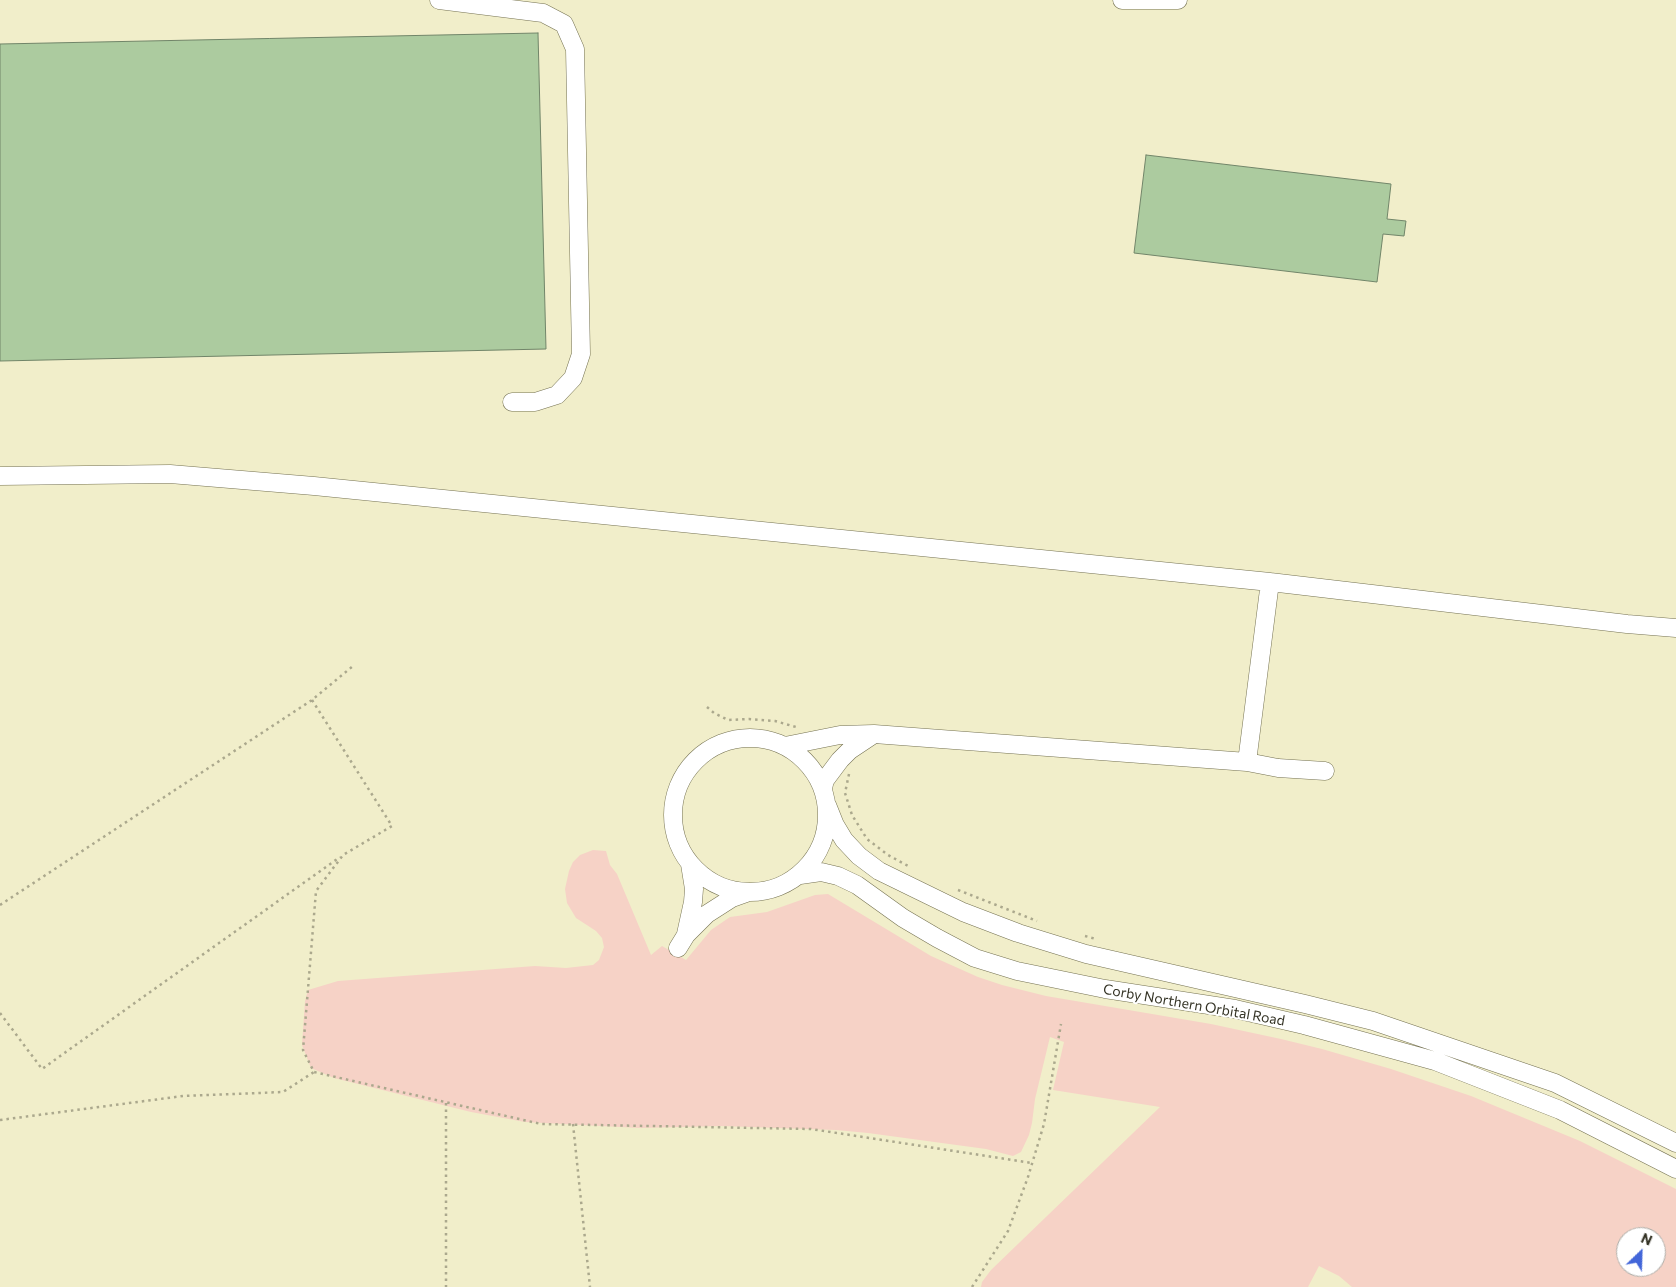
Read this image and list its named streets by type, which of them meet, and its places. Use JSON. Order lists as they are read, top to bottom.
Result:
{
  "streets": {
    "street": ["Corby Northern Orbital Road"]
  },
  "north": "top right"
}
